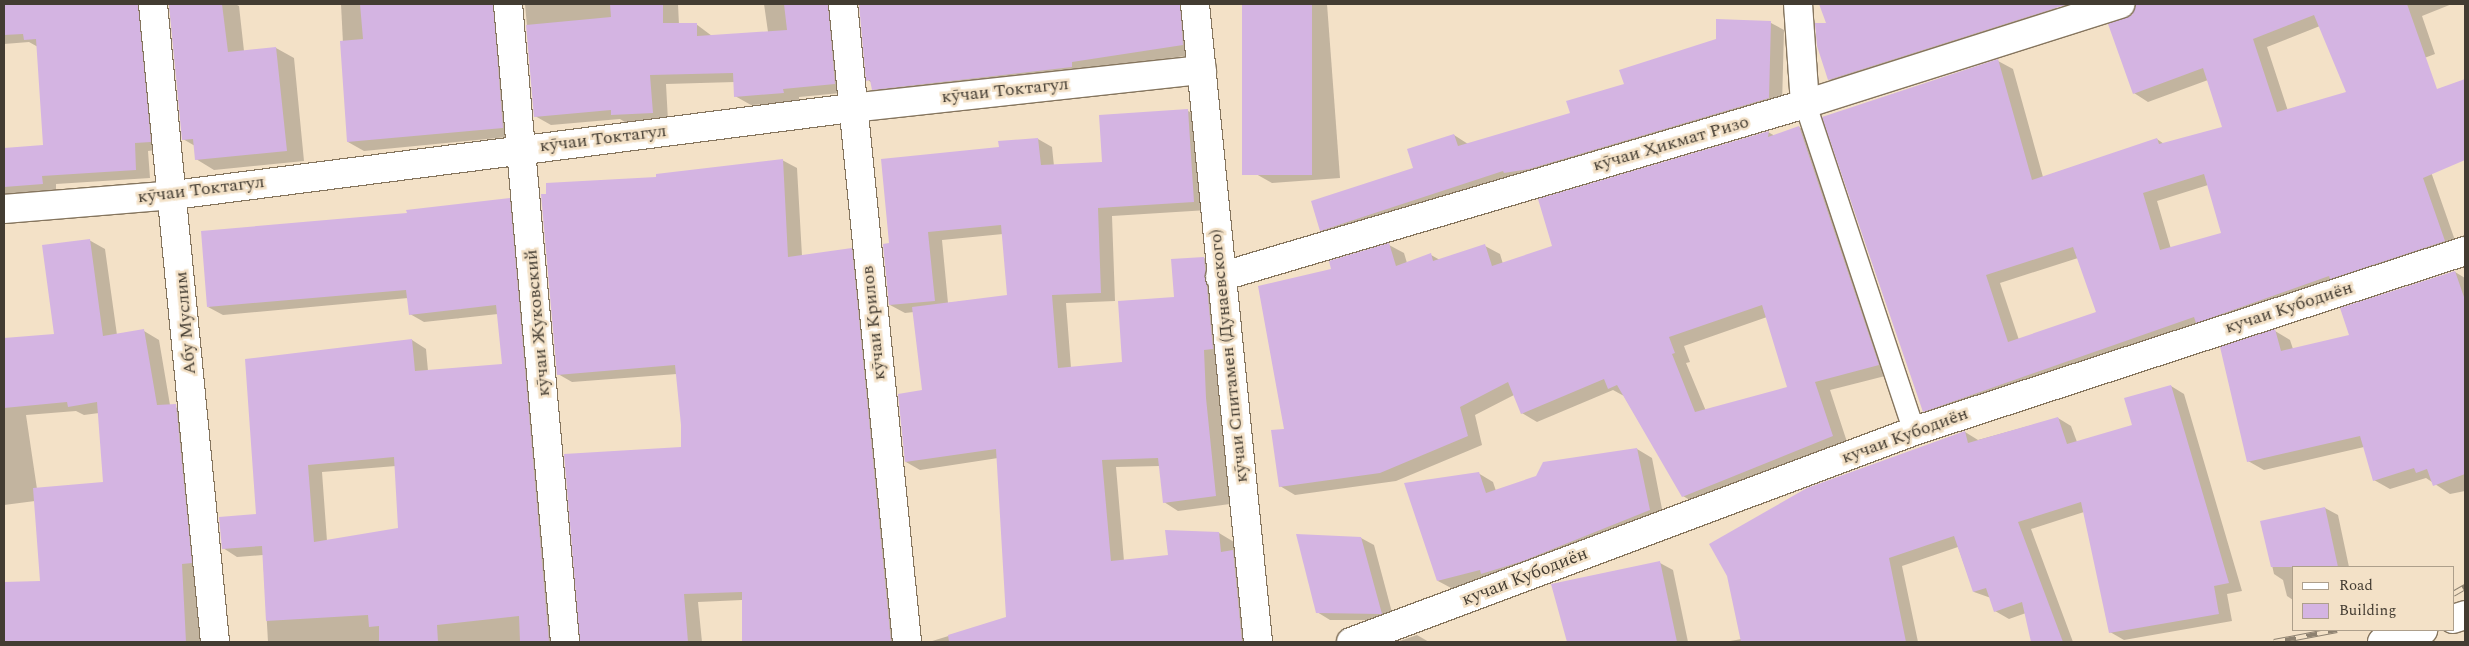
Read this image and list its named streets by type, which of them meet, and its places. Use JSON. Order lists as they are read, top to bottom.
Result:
{
  "streets": {
    "street": [
      "кӯчаи Токтагул",
      "кӯчаи Ҳикмат Ризо",
      "кучаи Кубодиён",
      "Абу Муслим",
      "кӯчаи Жуковский",
      "кӯчаи Крилов",
      "кӯчаи Спитамен (Дунаевского)"
    ]
  },
  "crossings": [
    ["кӯчаи Токтагул", "Абу Муслим"],
    ["кӯчаи Токтагул", "кӯчаи Жуковский"],
    ["кӯчаи Токтагул", "кӯчаи Крилов"],
    ["кӯчаи Токтагул", "кӯчаи Спитамен (Дунаевского)"],
    ["кӯчаи Ҳикмат Ризо", "кӯчаи Спитамен (Дунаевского)"]
  ],
  "legend": ["Road", "Building"]
}
